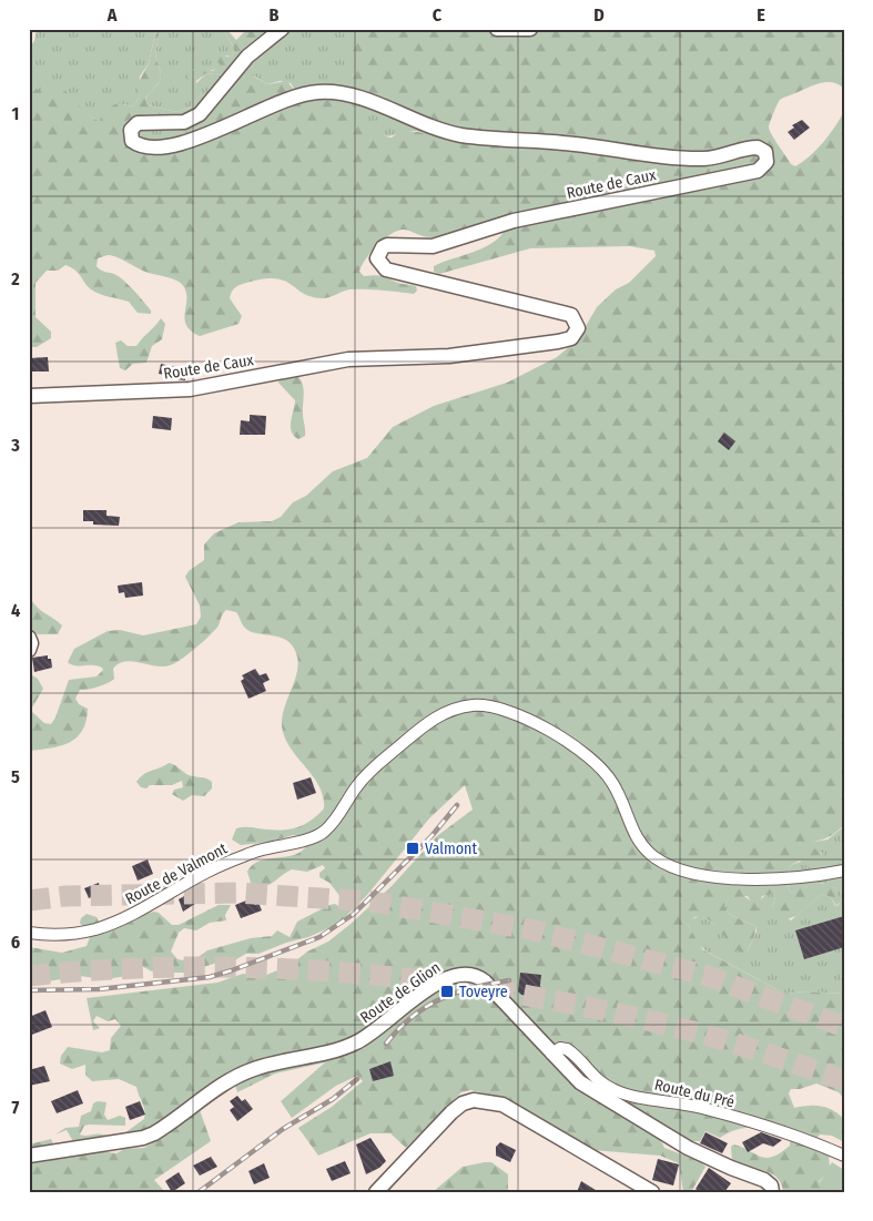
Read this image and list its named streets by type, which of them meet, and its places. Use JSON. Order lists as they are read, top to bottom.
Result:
{
  "streets": {
    "street": [
      "Route de Caux",
      "Route de Valmont",
      "Route de Glion",
      "Route du Pré"
    ]
  },
  "crossings": [
    ["Route de Glion", "Route du Pré"]
  ],
  "places": {
    "transit": ["Valmont", "Toveyre"]
  },
  "grid": {
    "columns": [
      "A",
      "B",
      "C",
      "D",
      "E"
    ],
    "rows": [
      "1",
      "2",
      "3",
      "4",
      "5",
      "6",
      "7"
    ]
  }
}
